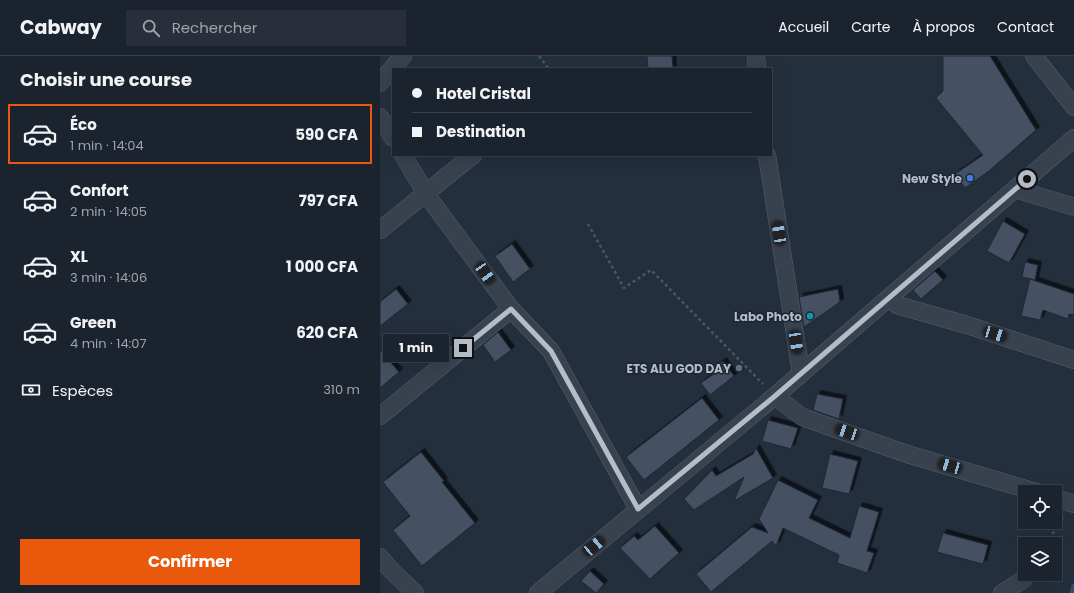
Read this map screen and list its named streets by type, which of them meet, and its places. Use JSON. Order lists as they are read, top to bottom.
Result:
{
  "places": ["New Style", "Labo Photo", "ETS ALU GOD DAY"],
  "page": {
    "header": "Cabway",
    "search": "Rechercher",
    "nav": [
      "Accueil",
      "Carte",
      "À propos",
      "Contact"
    ],
    "heading": "Choisir une course",
    "banner": ["Hotel Cristal", "Destination"],
    "list": [
      {
        "name": "Éco",
        "note": "1 min · 14:04",
        "value": "590 CFA"
      },
      {
        "name": "Confort",
        "note": "2 min · 14:05",
        "value": "797 CFA"
      },
      {
        "name": "XL",
        "note": "3 min · 14:06",
        "value": "1 000 CFA"
      },
      {
        "name": "Green",
        "note": "4 min · 14:07",
        "value": "620 CFA"
      }
    ],
    "bubble": "1 min",
    "pay": ["Espèces", "310 m"],
    "buttons": "Confirmer"
  }
}
